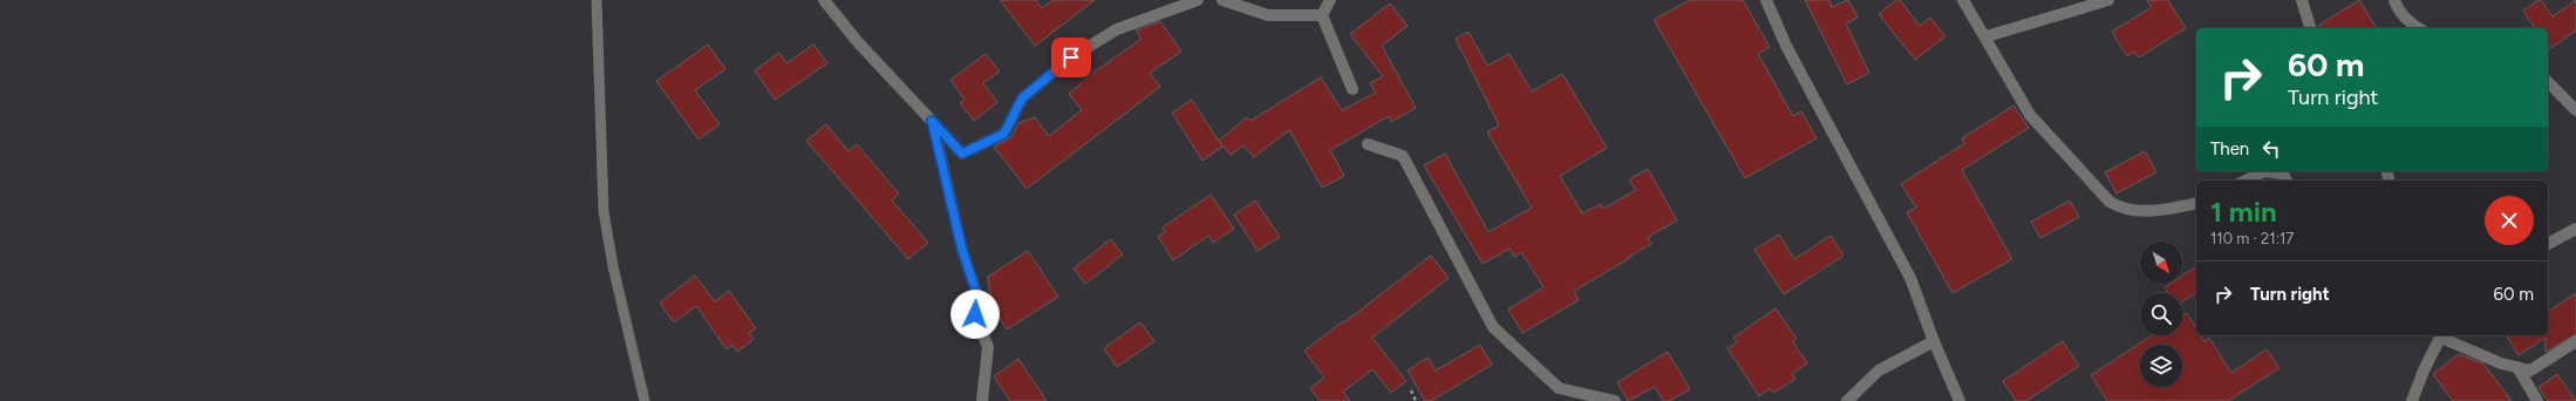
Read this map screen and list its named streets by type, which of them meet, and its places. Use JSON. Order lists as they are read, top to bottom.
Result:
{
  "north": "bottom right",
  "page": {
    "turn": ["60 m", "Turn right"],
    "then": "Then",
    "heading": ["1 min", "110 m · 21:17"],
    "list": [
      {
        "name": "Turn right",
        "value": "60 m"
      }
    ]
  }
}
